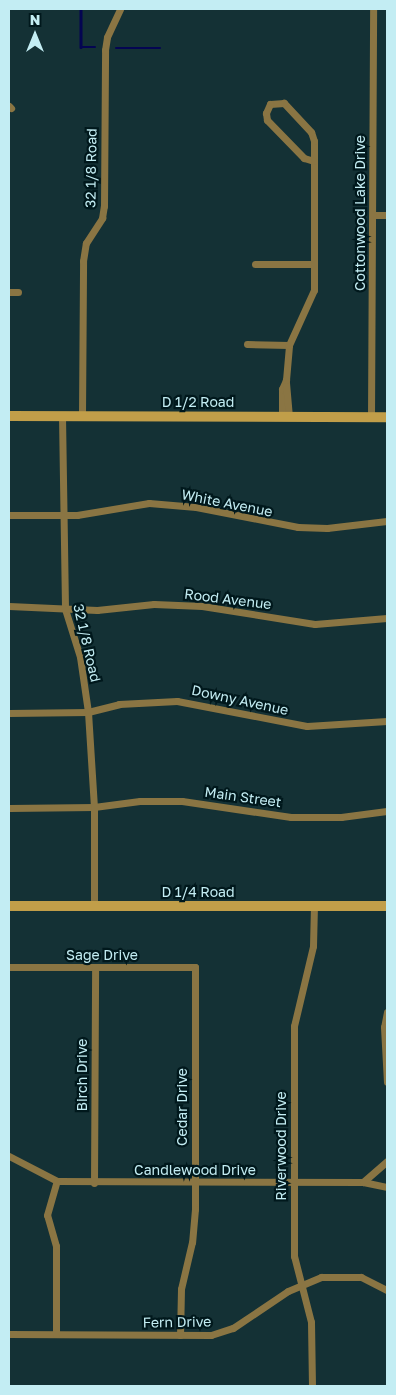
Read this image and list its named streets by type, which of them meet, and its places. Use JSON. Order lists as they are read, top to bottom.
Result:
{
  "streets": {
    "street": [
      "32 1/8 Road",
      "Cottonwood Lake Drive",
      "D 1/2 Road",
      "White Avenue",
      "Rood Avenue",
      "Downy Avenue",
      "Main Street",
      "D 1/4 Road",
      "Sage Drive",
      "Birch Drive",
      "Cedar Drive",
      "Riverwood Drive",
      "Candlewood Drive",
      "Fern Drive"
    ]
  },
  "crossings": [
    ["32 1/8 Road", "D 1/2 Road"],
    ["32 1/8 Road", "White Avenue"],
    ["32 1/8 Road", "Rood Avenue"],
    ["32 1/8 Road", "Downy Avenue"],
    ["32 1/8 Road", "Main Street"],
    ["32 1/8 Road", "D 1/4 Road"],
    ["Cottonwood Lake Drive", "D 1/2 Road"],
    ["D 1/4 Road", "Riverwood Drive"],
    ["Sage Drive", "Birch Drive"],
    ["Sage Drive", "Cedar Drive"],
    ["Birch Drive", "Candlewood Drive"],
    ["Cedar Drive", "Candlewood Drive"],
    ["Cedar Drive", "Fern Drive"],
    ["Riverwood Drive", "Candlewood Drive"],
    ["Riverwood Drive", "Fern Drive"]
  ],
  "north": "top"
}
